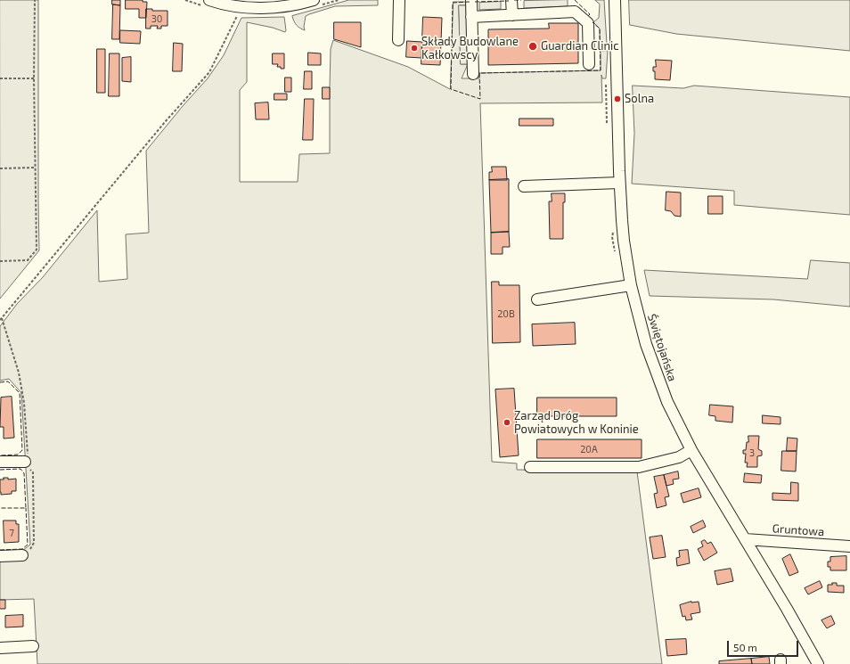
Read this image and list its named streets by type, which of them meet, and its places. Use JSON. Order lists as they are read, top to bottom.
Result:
{
  "streets": {
    "street": ["Świętojańska", "Gruntowa"]
  },
  "crossings": [
    ["Świętojańska", "Gruntowa"]
  ],
  "places": [
    "Guardian Clinic",
    "Składy Budowlane Kałkowscy",
    "Solna",
    "Zarząd Dróg Powiatowych w Koninie"
  ],
  "house_numbers": [
    "30",
    "20B",
    "20A",
    "3",
    "7"
  ],
  "scale_bar": "50 m"
}
